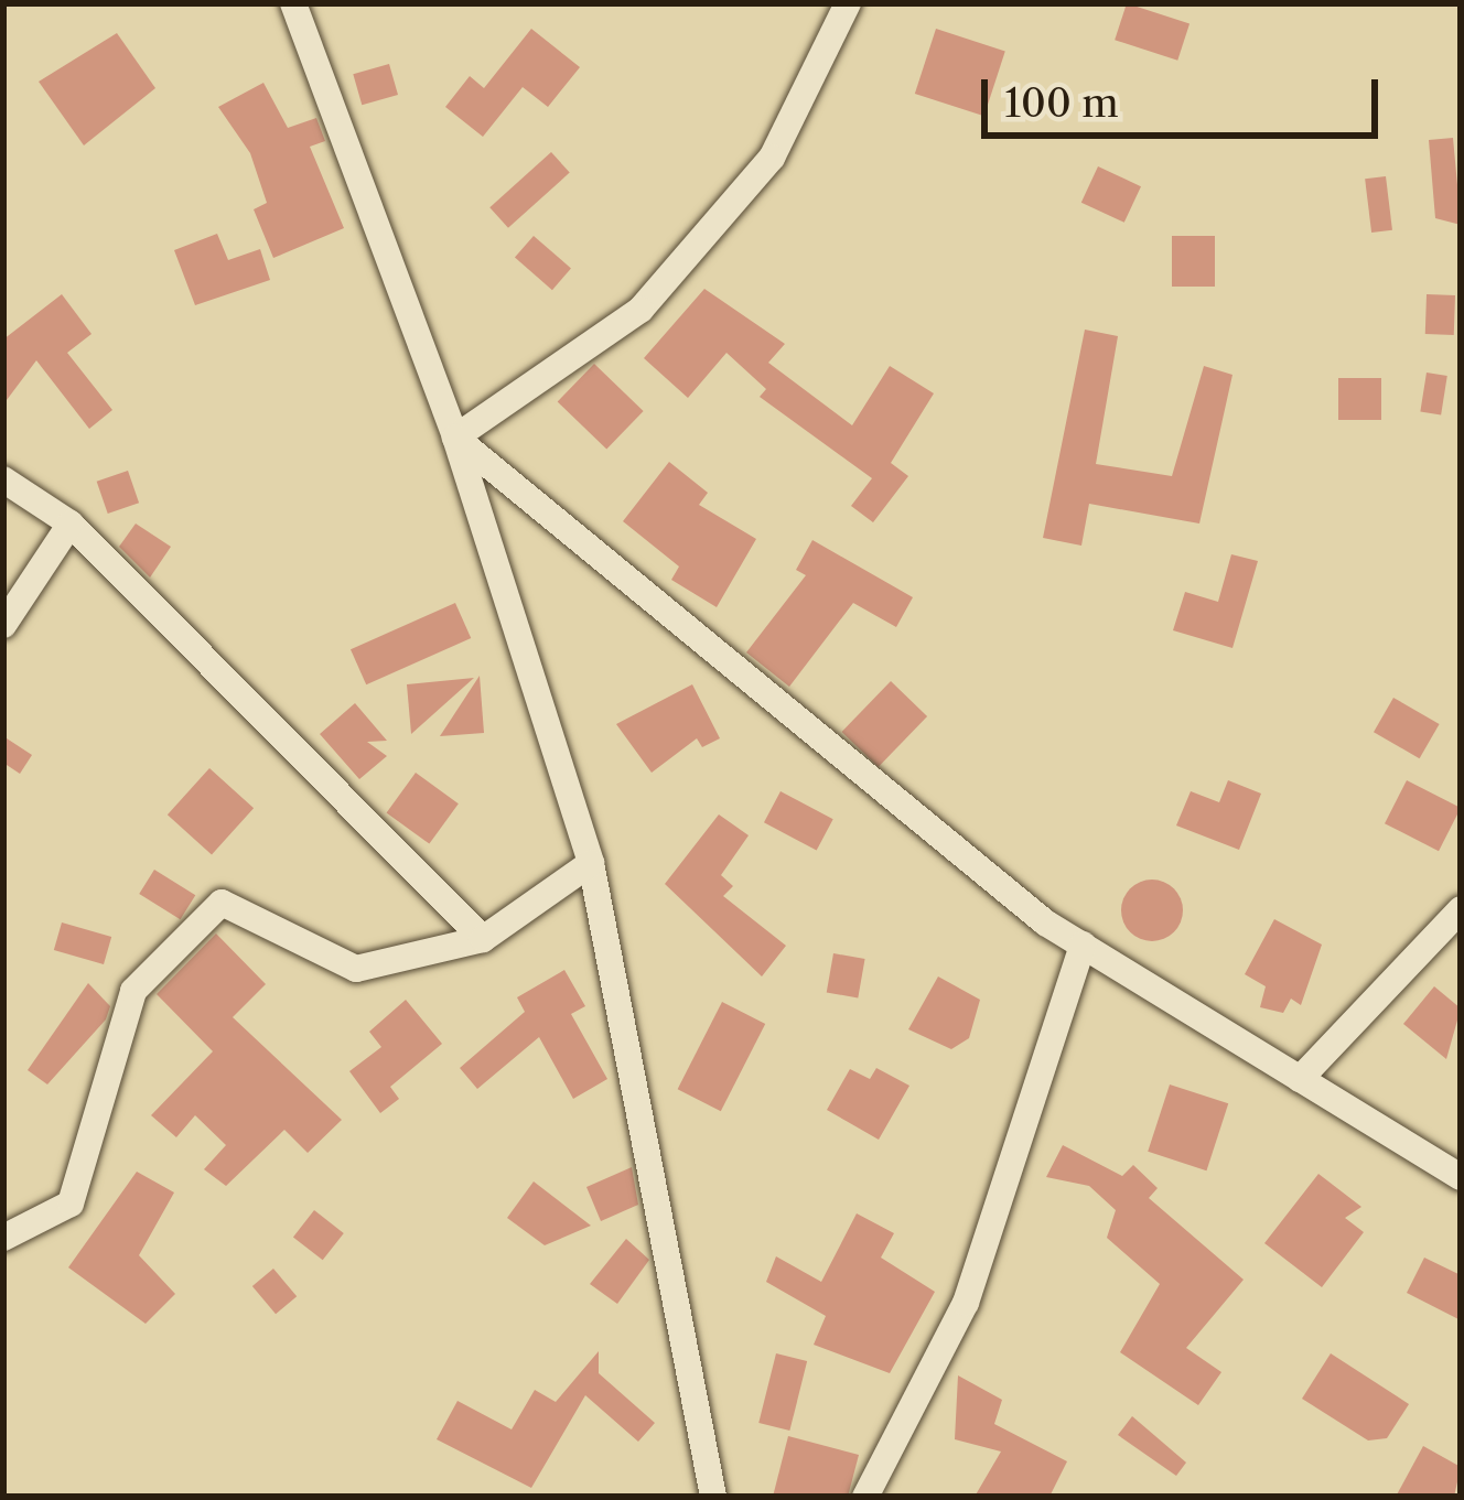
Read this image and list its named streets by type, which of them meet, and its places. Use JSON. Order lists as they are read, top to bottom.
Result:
{
  "scale_bar": "100 m"
}
